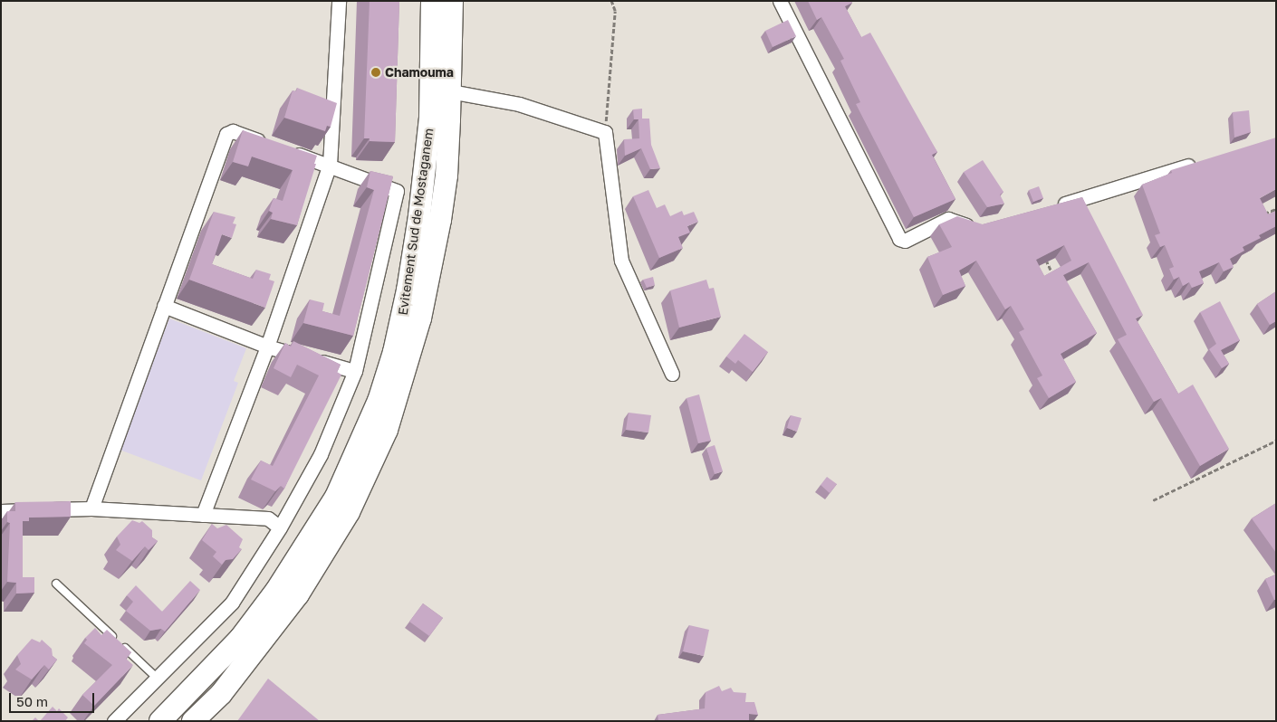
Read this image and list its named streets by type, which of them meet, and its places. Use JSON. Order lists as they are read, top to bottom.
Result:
{
  "streets": {
    "highway": ["Evitement Sud de Mostaganem"]
  },
  "places": ["Chamouma"],
  "scale_bar": "50 m"
}
